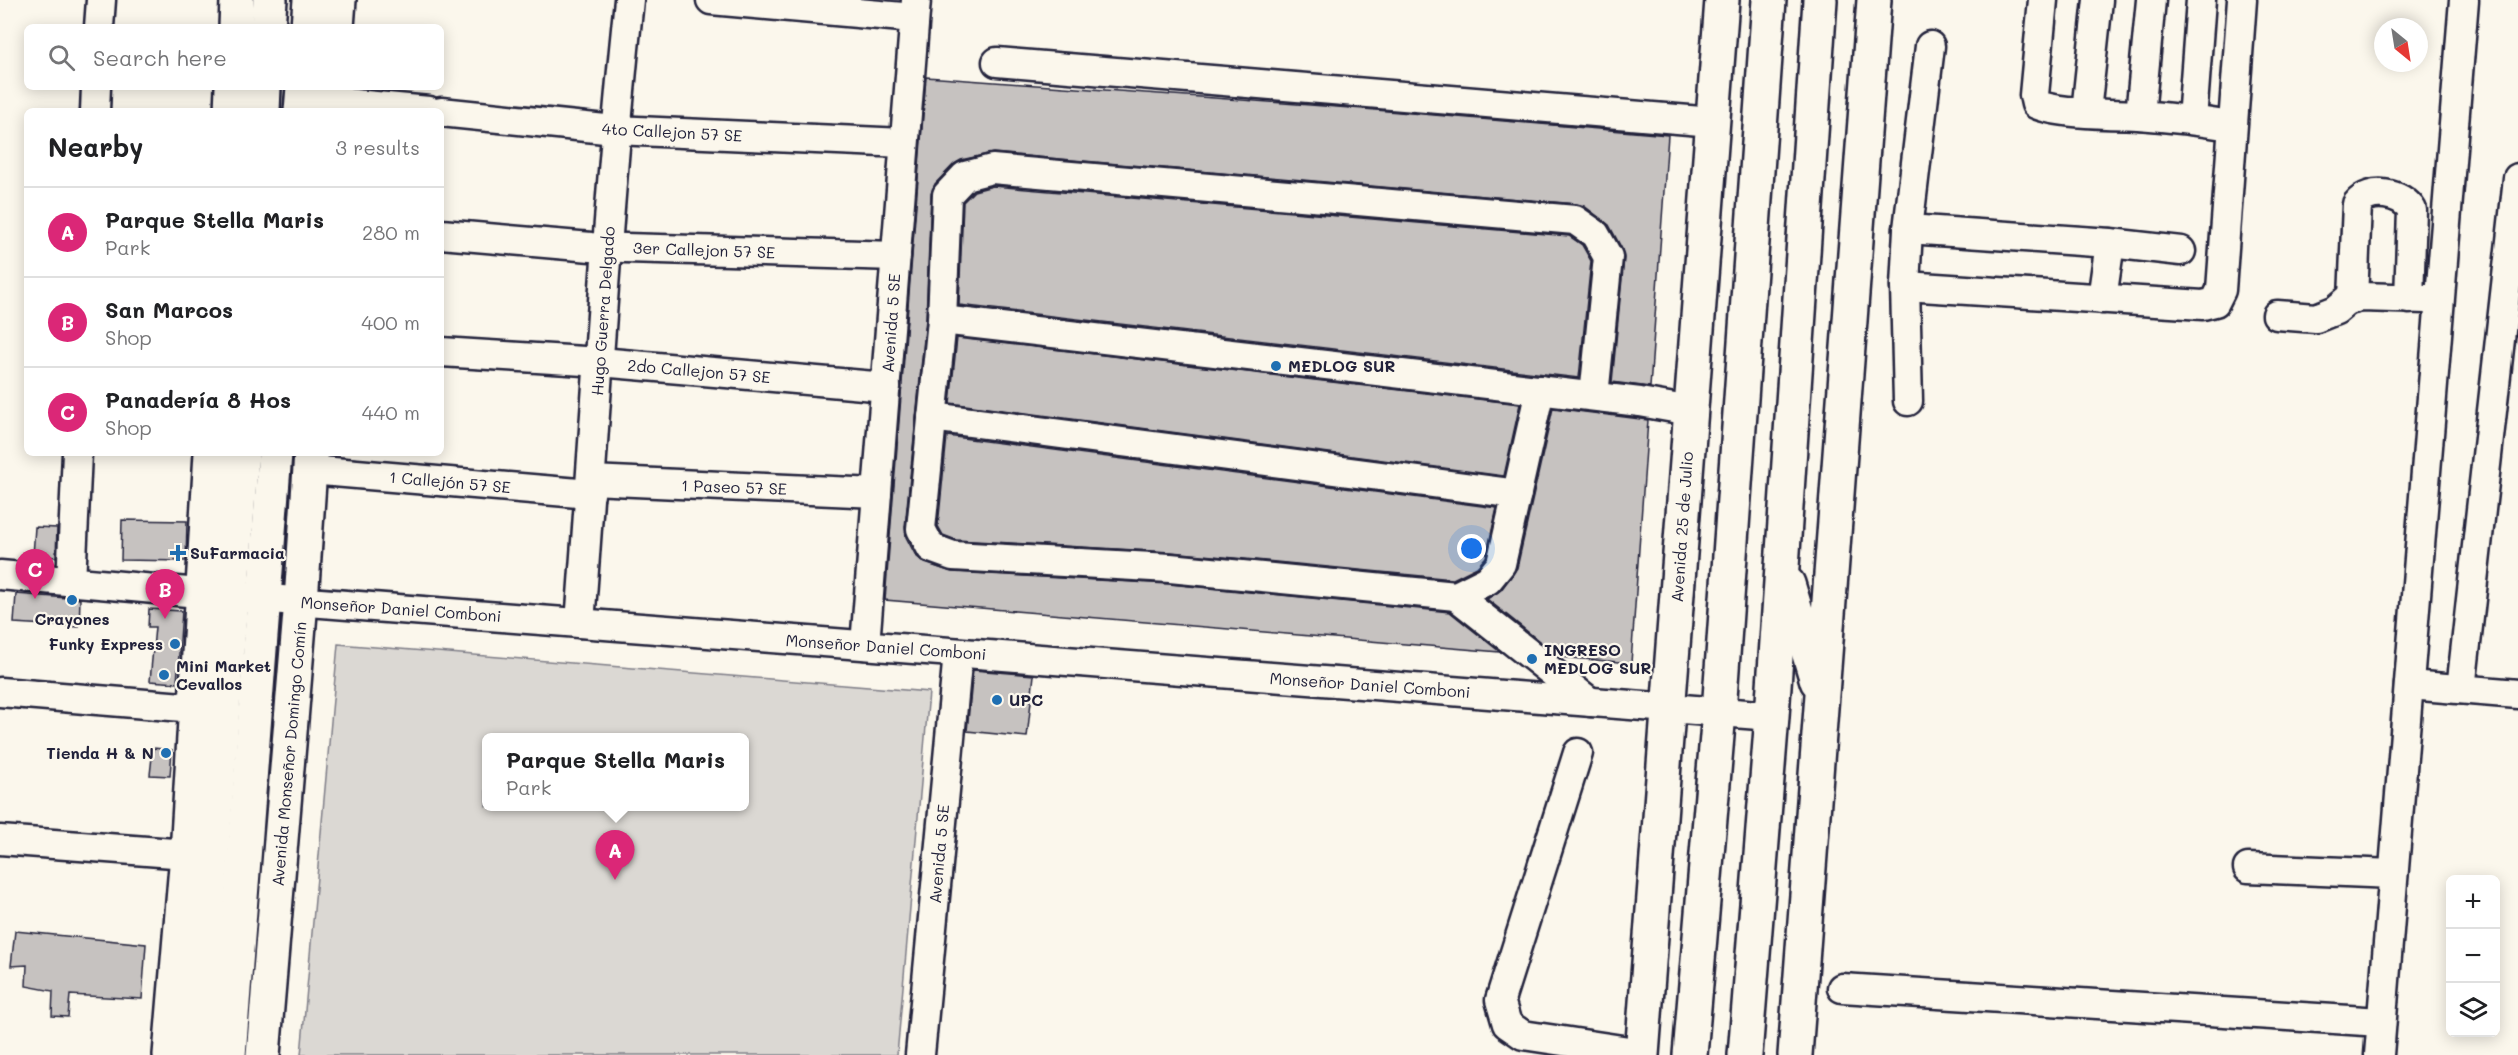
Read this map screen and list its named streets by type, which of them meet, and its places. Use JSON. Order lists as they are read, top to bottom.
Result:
{
  "streets": {
    "main road": ["Avenida 25 de Julio", "Avenida Monseñor Domingo Comín"],
    "street": [
      "4to Callejon 57 SE",
      "3er Callejon 57 SE",
      "Hugo Guerra Delgado",
      "Avenida 5 SE",
      "2do Callejon 57 SE",
      "1 Callejón 57 SE",
      "1 Paseo 57 SE",
      "Monseñor Daniel Comboni"
    ]
  },
  "crossings": [
    ["4to Callejon 57 SE", "Hugo Guerra Delgado"],
    ["4to Callejon 57 SE", "Avenida 5 SE"],
    ["3er Callejon 57 SE", "Hugo Guerra Delgado"],
    ["3er Callejon 57 SE", "Avenida 5 SE"],
    ["Hugo Guerra Delgado", "2do Callejon 57 SE"],
    ["Hugo Guerra Delgado", "1 Callejón 57 SE"],
    ["Hugo Guerra Delgado", "1 Paseo 57 SE"],
    ["Hugo Guerra Delgado", "Monseñor Daniel Comboni"],
    ["Avenida 5 SE", "2do Callejon 57 SE"],
    ["Avenida 5 SE", "1 Paseo 57 SE"],
    ["Avenida 5 SE", "Monseñor Daniel Comboni"],
    ["1 Callejón 57 SE", "1 Paseo 57 SE"],
    ["1 Callejón 57 SE", "Avenida Monseñor Domingo Comín"],
    ["Avenida 25 de Julio", "Monseñor Daniel Comboni"],
    ["Monseñor Daniel Comboni", "Avenida Monseñor Domingo Comín"]
  ],
  "places": {
    "other": [
      "MEDLOG SUR",
      "Crayones",
      "Funky Express",
      "INGRESO MEDLOG SUR",
      "Mini Market Cevallos",
      "UPC",
      "Tienda H & N"
    ],
    "health": ["SuFarmacia"]
  },
  "north": "bottom right",
  "page": {
    "search": "Search here",
    "heading": ["Nearby", "3 results"],
    "list": [
      {
        "mark": "A",
        "name": "Parque Stella Maris",
        "note": "Park",
        "value": "280 m"
      },
      {
        "mark": "B",
        "name": "San Marcos",
        "note": "Shop",
        "value": "400 m"
      },
      {
        "mark": "C",
        "name": "Panadería 8 Hos",
        "note": "Shop",
        "value": "440 m"
      }
    ],
    "pins": ["C", "B", "A"],
    "popup": ["Parque Stella Maris", "Park"],
    "map_buttons": ["+", "−"]
  }
}
